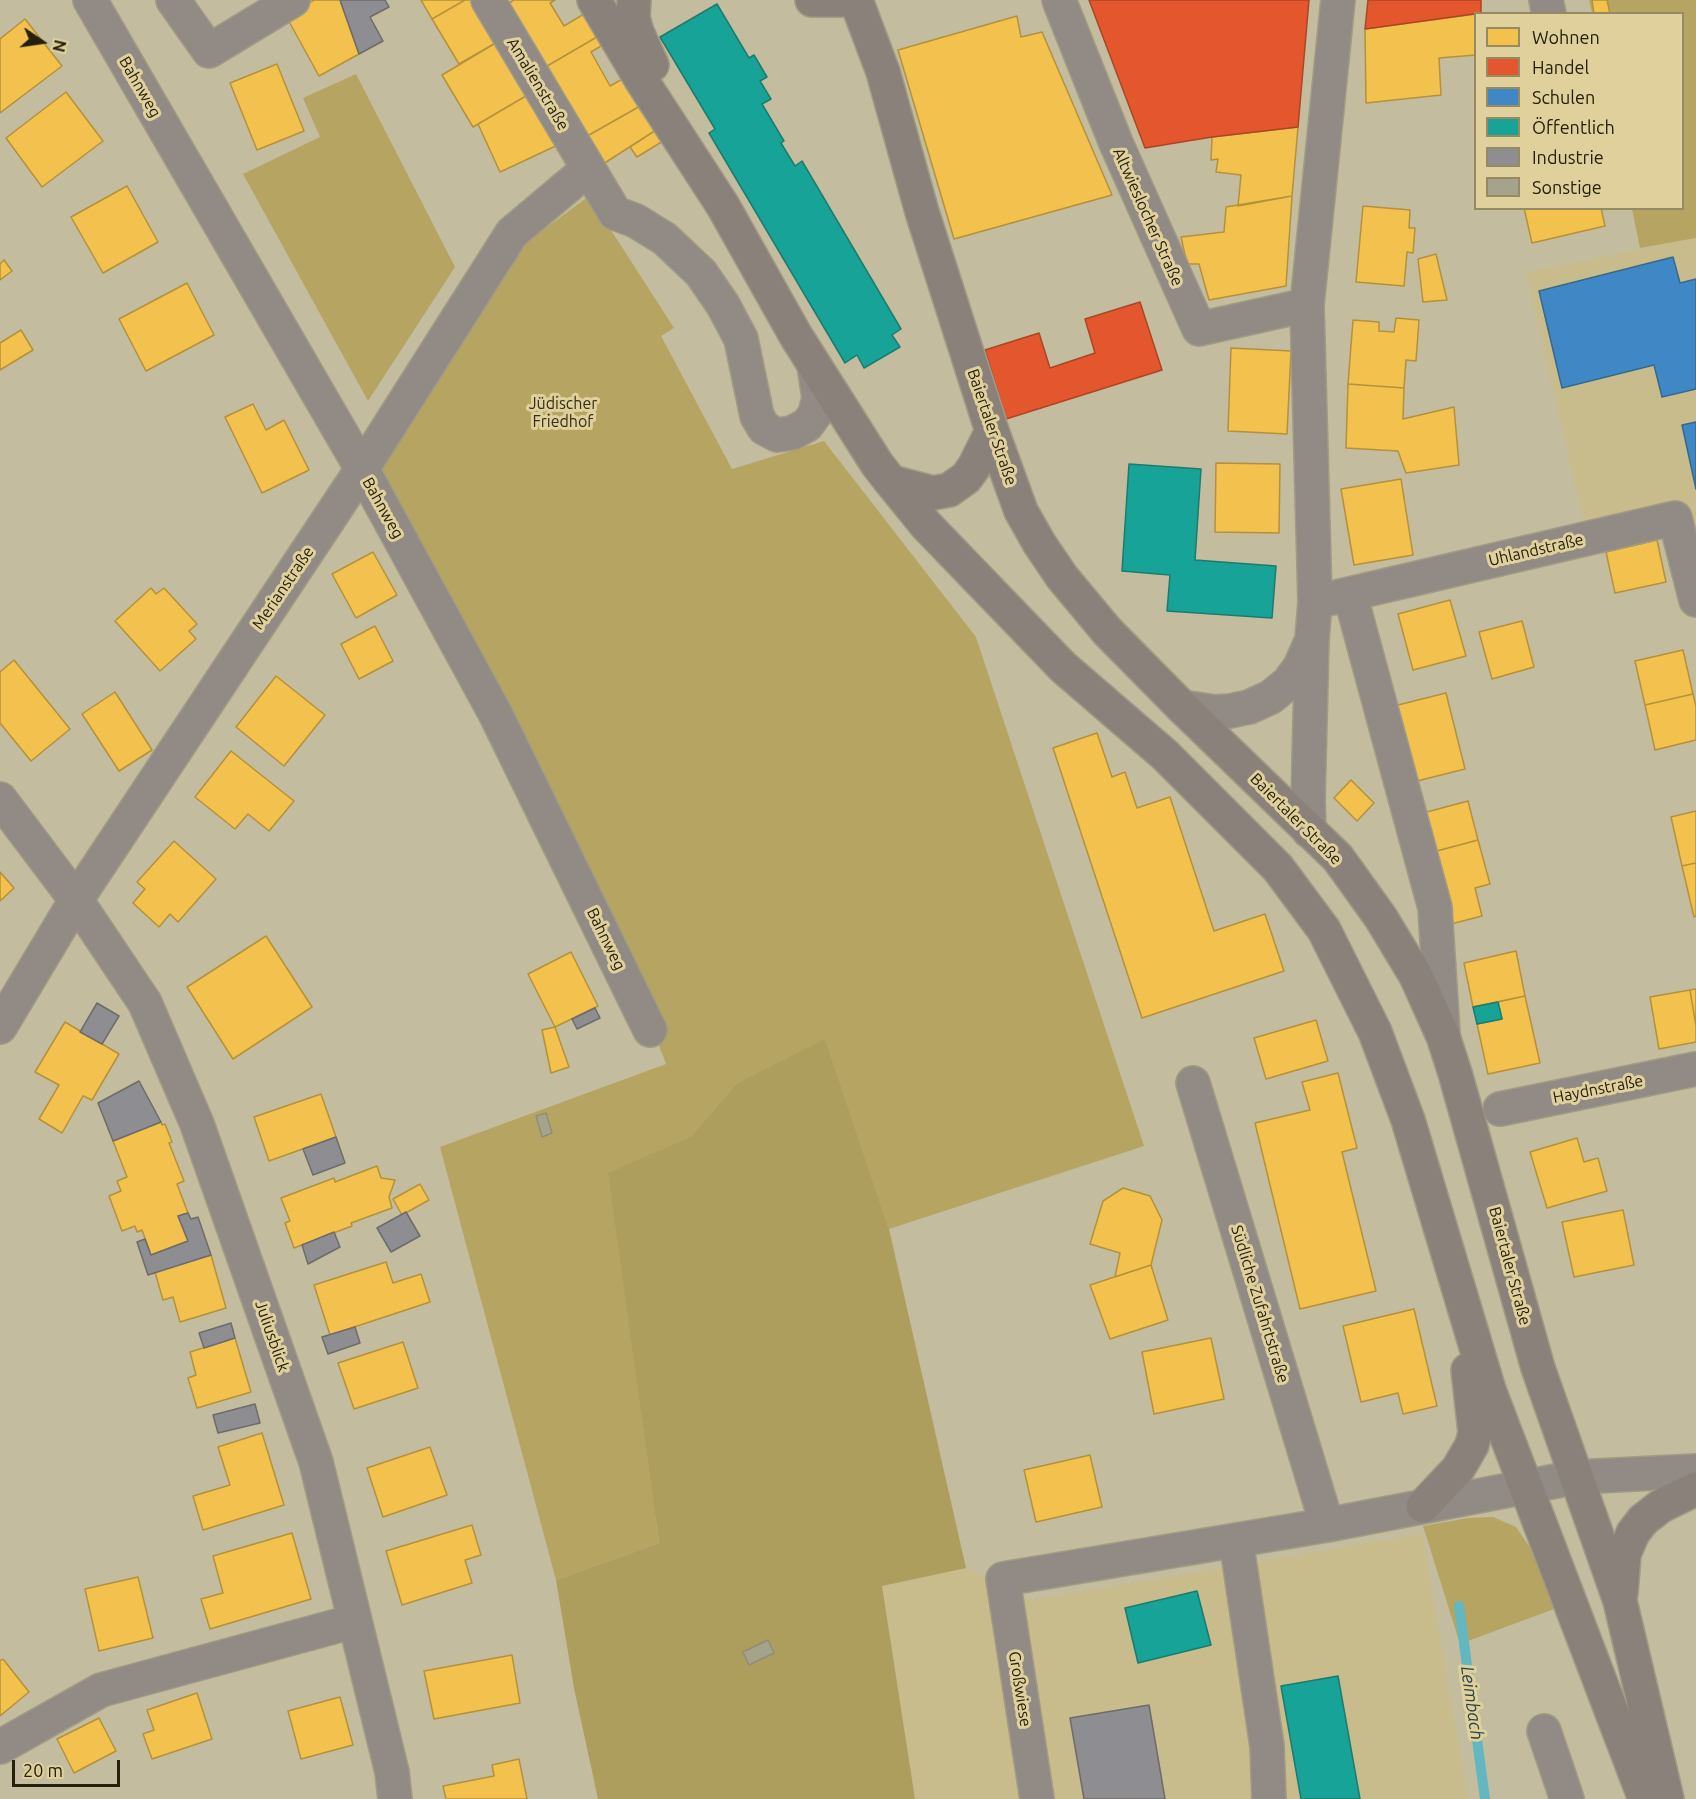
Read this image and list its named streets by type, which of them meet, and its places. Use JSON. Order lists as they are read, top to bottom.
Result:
{
  "streets": {
    "main road": ["Baiertaler Straße"],
    "street": [
      "Amalienstraße",
      "Bahnweg",
      "Altwieslocher Straße",
      "Uhlandstraße",
      "Merianstraße",
      "Haydnstraße",
      "Südliche Zufahrtstraße",
      "Juliusblick",
      "Großwiese"
    ]
  },
  "crossings": [
    ["Amalienstraße", "Merianstraße"],
    ["Bahnweg", "Merianstraße"],
    ["Merianstraße", "Juliusblick"]
  ],
  "water": ["Leimbach"],
  "parks": ["Jüdischer Friedhof"],
  "legend": [
    "Wohnen",
    "Handel",
    "Schulen",
    "Öffentlich",
    "Industrie",
    "Sonstige"
  ],
  "scale_bar": "20 m",
  "north": "right"
}
